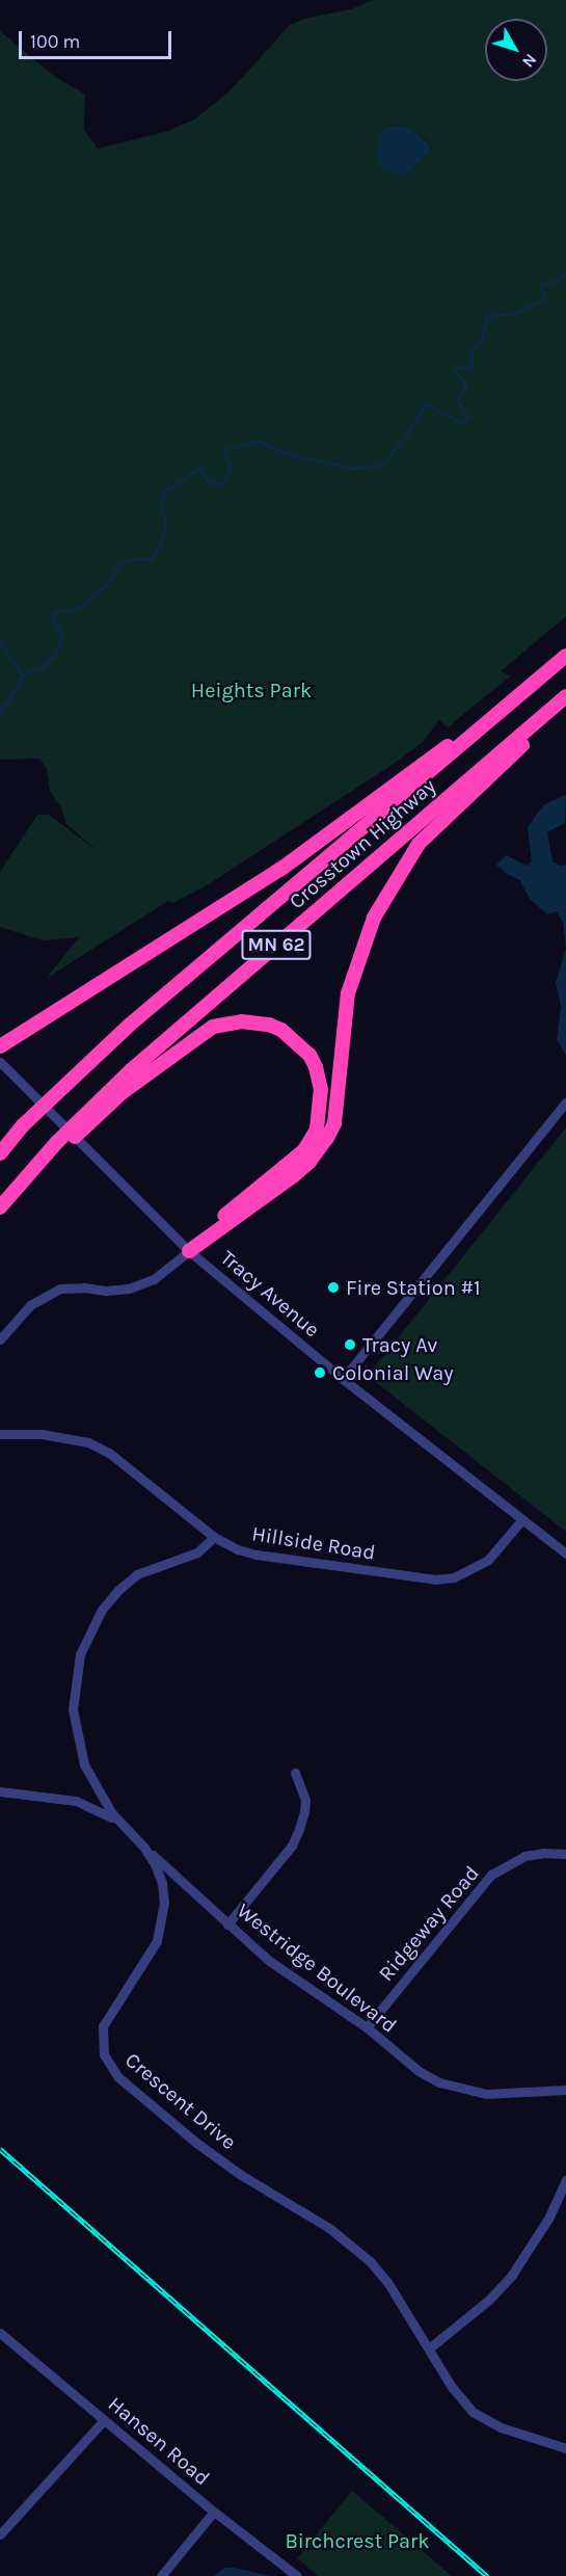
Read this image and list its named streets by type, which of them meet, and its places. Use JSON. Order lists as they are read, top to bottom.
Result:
{
  "streets": {
    "highway": ["Crosstown Highway", "MN 62"],
    "street": [
      "Tracy Avenue",
      "Hillside Road",
      "Ridgeway Road",
      "Westridge Boulevard",
      "Crescent Drive",
      "Hansen Road"
    ]
  },
  "crossings": [
    ["Tracy Avenue", "Hillside Road"],
    ["Hillside Road", "Crescent Drive"],
    ["Ridgeway Road", "Westridge Boulevard"],
    ["Westridge Boulevard", "Crescent Drive"]
  ],
  "parks": ["Heights Park", "Birchcrest Park"],
  "places": ["Fire Station #1", "Tracy Av", "Colonial Way"],
  "scale_bar": "100 m",
  "north": "bottom right"
}
